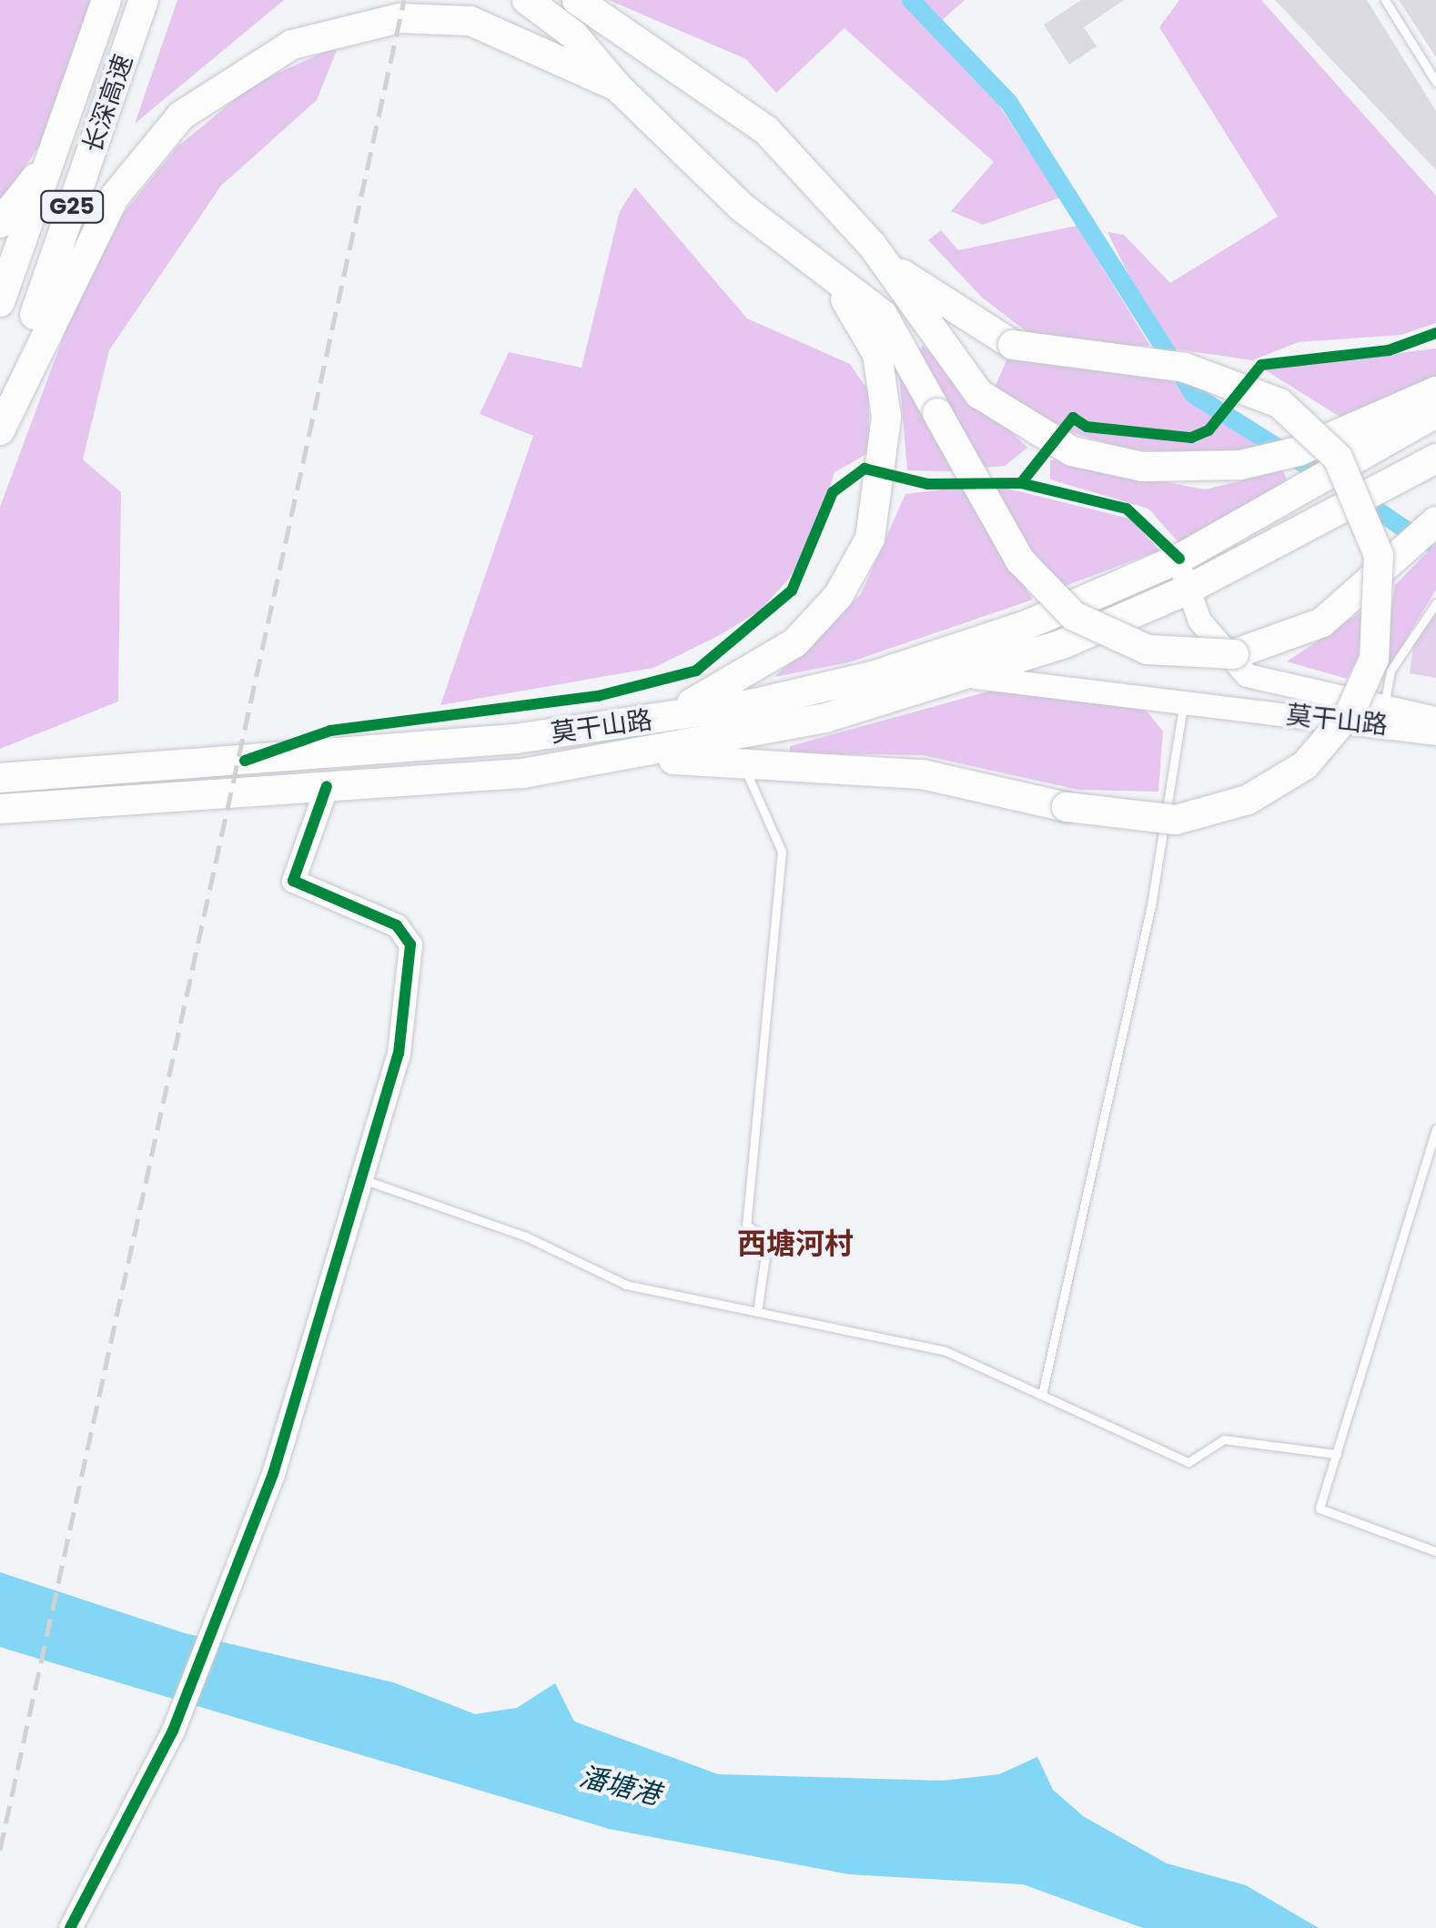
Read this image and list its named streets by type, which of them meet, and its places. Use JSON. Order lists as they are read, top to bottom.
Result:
{
  "streets": {
    "highway": ["长深高速", "G25", "莫干山路"]
  },
  "districts": ["西塘河村"],
  "water": ["潘塘港"]
}
